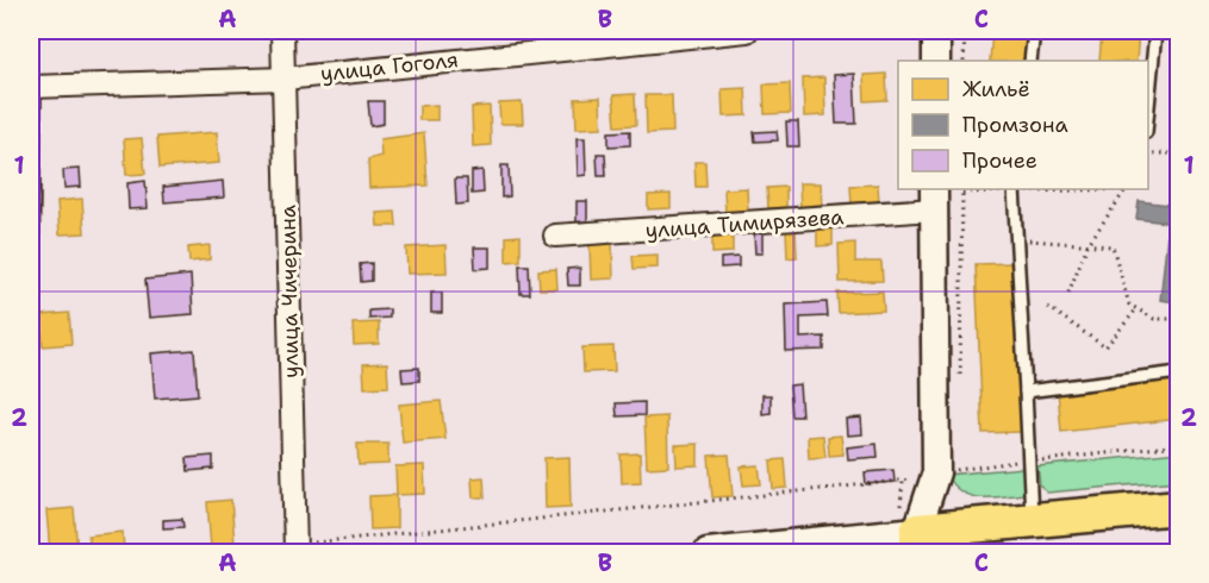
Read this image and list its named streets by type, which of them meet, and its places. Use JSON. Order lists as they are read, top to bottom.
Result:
{
  "streets": {
    "street": ["улица Гоголя", "улица Тимирязева", "улица Чичерина"]
  },
  "crossings": [
    ["улица Гоголя", "улица Чичерина"]
  ],
  "legend": ["Жильё", "Промзона", "Прочее"],
  "grid": {
    "columns": ["A", "B", "C"],
    "rows": ["1", "2"]
  }
}
